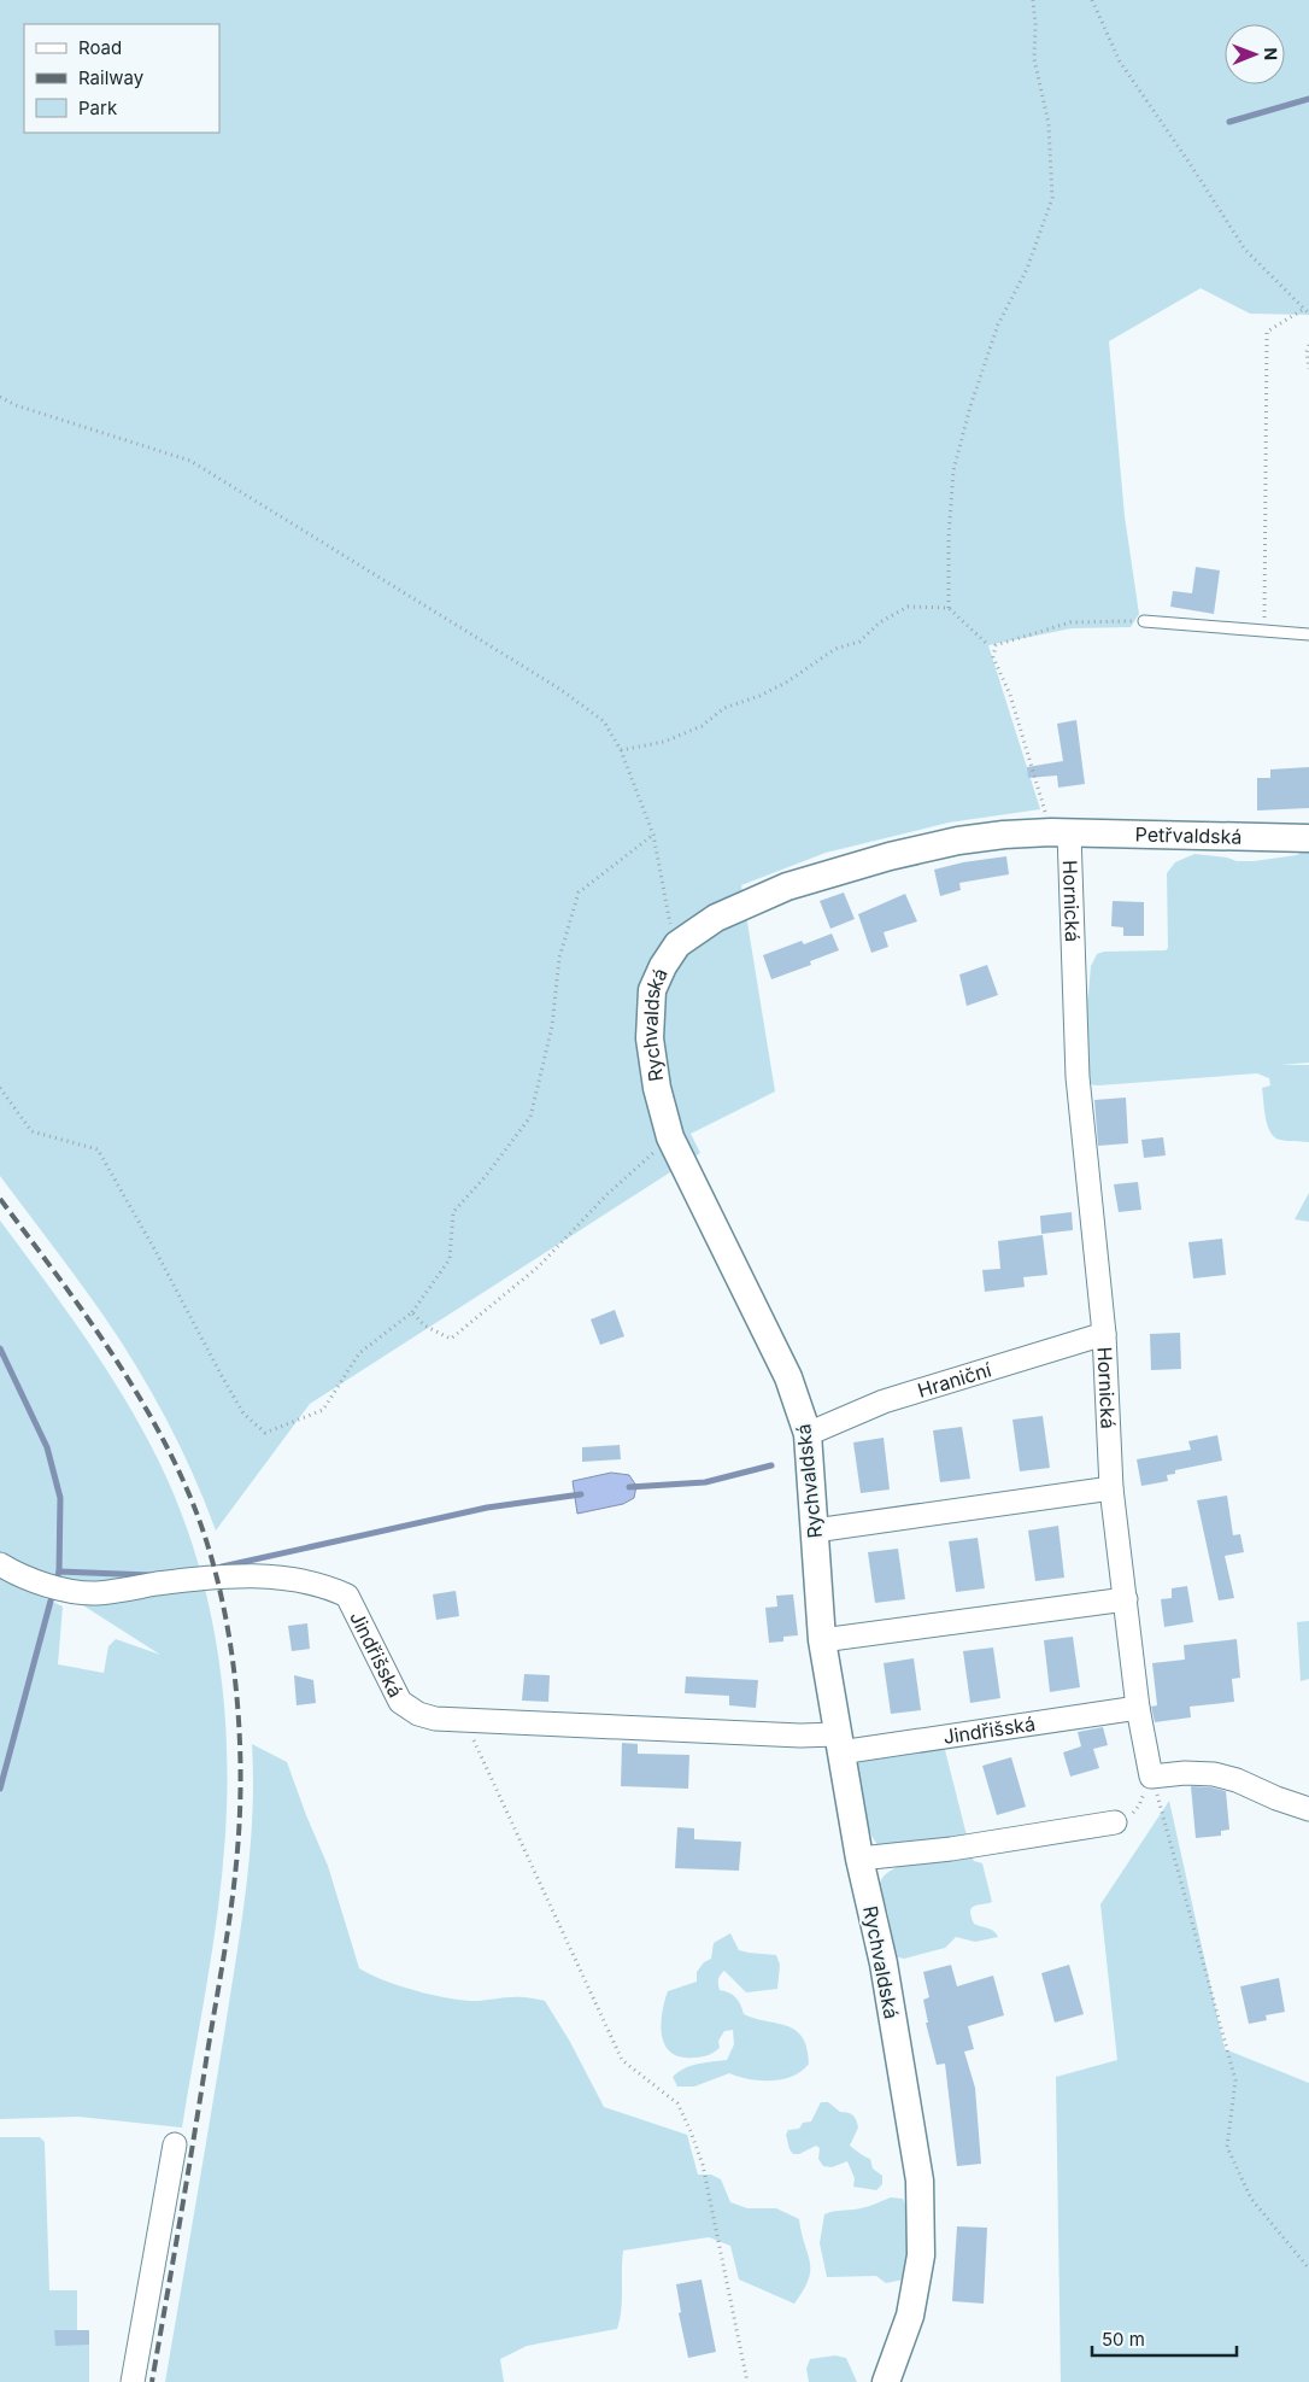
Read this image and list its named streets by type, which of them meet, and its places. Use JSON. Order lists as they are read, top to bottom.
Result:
{
  "streets": {
    "street": [
      "Petřvaldská",
      "Hornická",
      "Rychvaldská",
      "Hraniční",
      "Jindřišská"
    ]
  },
  "crossings": [
    ["Petřvaldská", "Hornická"],
    ["Petřvaldská", "Rychvaldská"],
    ["Hornická", "Rychvaldská"],
    ["Hornická", "Hraniční"],
    ["Hornická", "Jindřišská"],
    ["Rychvaldská", "Hraniční"],
    ["Rychvaldská", "Jindřišská"]
  ],
  "legend": ["Road", "Railway", "Park"],
  "scale_bar": "50 m",
  "north": "right"
}
